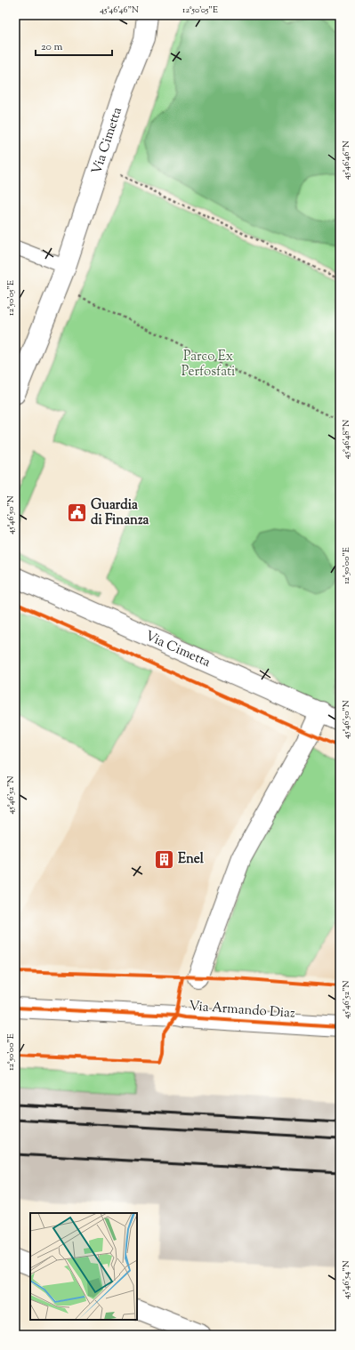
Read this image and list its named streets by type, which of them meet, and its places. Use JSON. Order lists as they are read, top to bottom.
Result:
{
  "streets": {
    "street": ["Via Cimetta", "Via Armando Diaz"]
  },
  "parks": ["Parco Ex Perfosfati"],
  "places": {
    "public building": ["Guardia di Finanza"],
    "building": ["Enel"]
  },
  "scale_bar": "20 m",
  "coordinates": [
    "45°46'46\"N",
    "12°50'05\"E",
    "45°46'48\"N",
    "45°46'50\"N",
    "12°50'00\"E",
    "45°46'52\"N",
    "45°46'54\"N"
  ]
}
